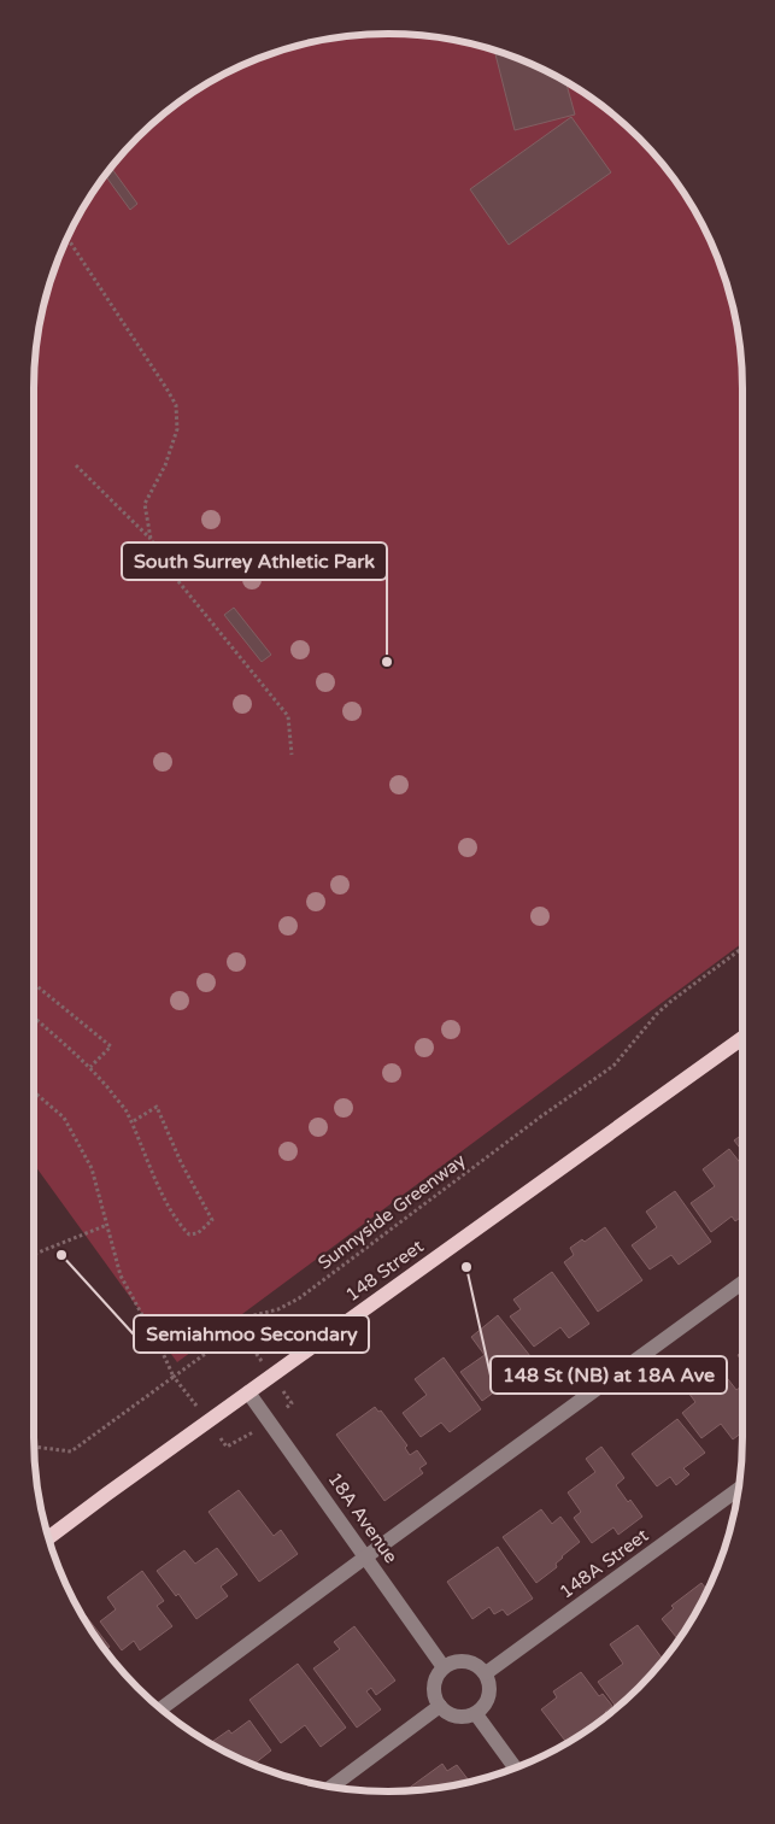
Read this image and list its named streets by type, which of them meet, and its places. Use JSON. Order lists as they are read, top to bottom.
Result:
{
  "streets": {
    "main road": ["148 Street"],
    "street": ["18A Avenue", "148A Street"],
    "path": ["Sunnyside Greenway"]
  },
  "crossings": [
    ["148 Street", "18A Avenue"],
    ["18A Avenue", "148A Street"]
  ],
  "places": ["South Surrey Athletic Park", "Semiahmoo Secondary", "148 St (NB) at 18A Ave"]
}
